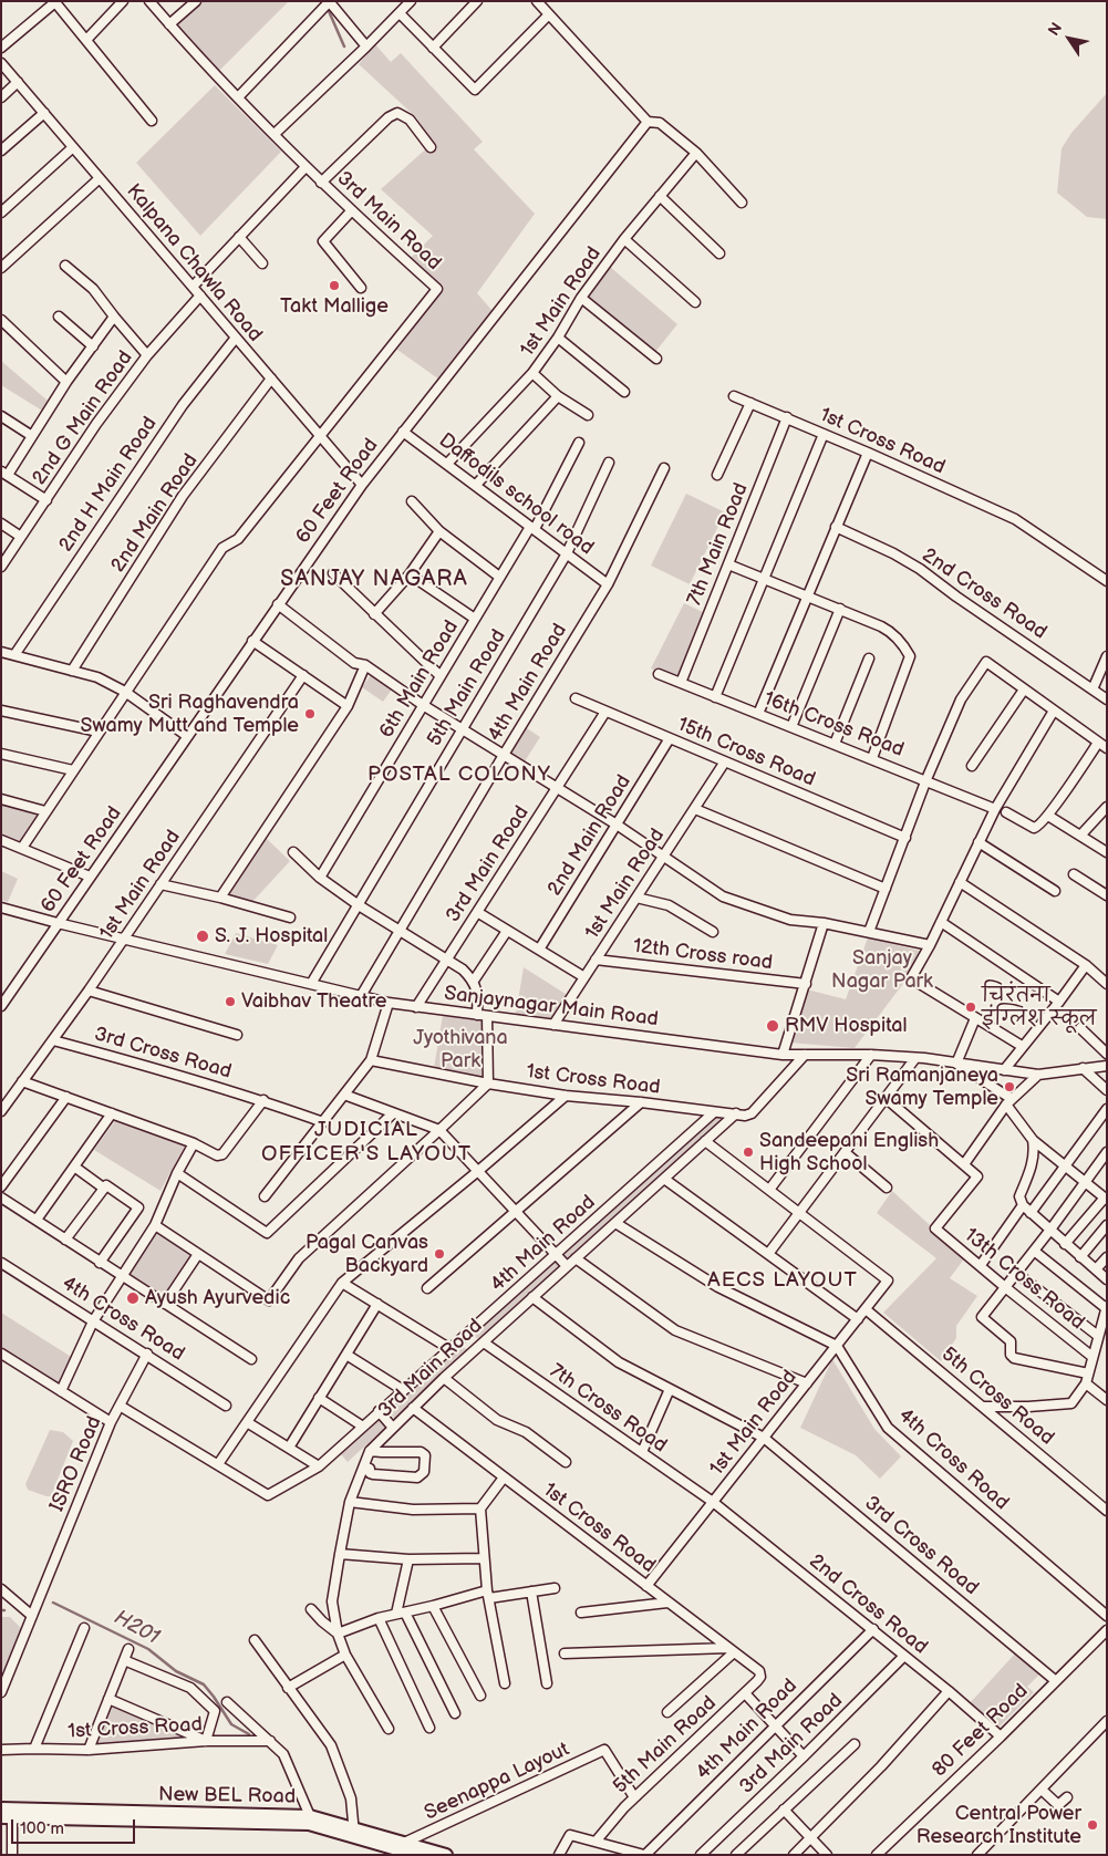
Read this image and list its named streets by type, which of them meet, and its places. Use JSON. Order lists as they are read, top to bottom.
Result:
{
  "streets": {
    "main road": ["New BEL Road"],
    "street": [
      "3rd Main Road",
      "Kalpana Chawla Road",
      "1st Main Road",
      "2nd G Main Road",
      "1st Cross Road",
      "2nd H Main Road",
      "60 Feet Road",
      "Daffodils school road",
      "2nd Main Road",
      "7th Main Road",
      "2nd Cross Road",
      "6th Main Road",
      "4th Main Road",
      "5th Main Road",
      "16th Cross Road",
      "15th Cross Road",
      "12th Cross road",
      "Sanjaynagar Main Road",
      "3rd Cross Road",
      "13th Cross Road",
      "4th Cross Road",
      "5th Cross Road",
      "7th Cross Road",
      "ISRO Road",
      "80 Feet Road",
      "Seenappa Layout"
    ]
  },
  "crossings": [
    ["3rd Main Road", "Kalpana Chawla Road"],
    ["3rd Main Road", "1st Cross Road"],
    ["3rd Main Road", "2nd Cross Road"],
    ["3rd Main Road", "15th Cross Road"],
    ["3rd Main Road", "Sanjaynagar Main Road"],
    ["3rd Main Road", "3rd Cross Road"],
    ["3rd Main Road", "7th Cross Road"],
    ["Kalpana Chawla Road", "2nd G Main Road"],
    ["Kalpana Chawla Road", "2nd H Main Road"],
    ["Kalpana Chawla Road", "60 Feet Road"],
    ["Kalpana Chawla Road", "2nd Main Road"],
    ["1st Main Road", "1st Cross Road"],
    ["1st Main Road", "Daffodils school road"],
    ["1st Main Road", "2nd Cross Road"],
    ["1st Main Road", "15th Cross Road"],
    ["1st Main Road", "12th Cross road"],
    ["1st Main Road", "Sanjaynagar Main Road"],
    ["1st Main Road", "3rd Cross Road"],
    ["1st Main Road", "4th Cross Road"],
    ["1st Main Road", "5th Cross Road"],
    ["1st Main Road", "7th Cross Road"],
    ["1st Cross Road", "7th Main Road"],
    ["1st Cross Road", "4th Main Road"],
    ["1st Cross Road", "5th Main Road"],
    ["60 Feet Road", "Daffodils school road"],
    ["60 Feet Road", "Sanjaynagar Main Road"],
    ["Daffodils school road", "6th Main Road"],
    ["Daffodils school road", "4th Main Road"],
    ["Daffodils school road", "5th Main Road"],
    ["2nd Main Road", "15th Cross Road"],
    ["7th Main Road", "16th Cross Road"],
    ["2nd Cross Road", "4th Main Road"],
    ["2nd Cross Road", "7th Cross Road"],
    ["2nd Cross Road", "80 Feet Road"],
    ["4th Main Road", "Sanjaynagar Main Road"],
    ["4th Main Road", "ISRO Road"],
    ["5th Main Road", "Sanjaynagar Main Road"],
    ["5th Main Road", "Seenappa Layout"],
    ["3rd Cross Road", "80 Feet Road"],
    ["Seenappa Layout", "New BEL Road"]
  ],
  "districts": [
    "SANJAY NAGARA",
    "POSTAL COLONY",
    "JUDICIAL OFFICER'S LAYOUT",
    "AECS LAYOUT"
  ],
  "water": ["H201"],
  "parks": ["Sanjay Nagar Park", "Jyothivana Park"],
  "places": [
    "Takt Mallige",
    "Sri Raghavendra Swamy Mutt and Temple",
    "S. J. Hospital",
    "Vaibhav Theatre",
    "चिरंतना इंग्लिश स्कूल",
    "RMV Hospital",
    "Sri Ramanjaneya Swamy Temple",
    "Sandeepani English High School",
    "Pagal Canvas Backyard",
    "Ayush Ayurvedic",
    "Central Power Research Institute"
  ],
  "scale_bar": "100 m",
  "north": "top left"
}
